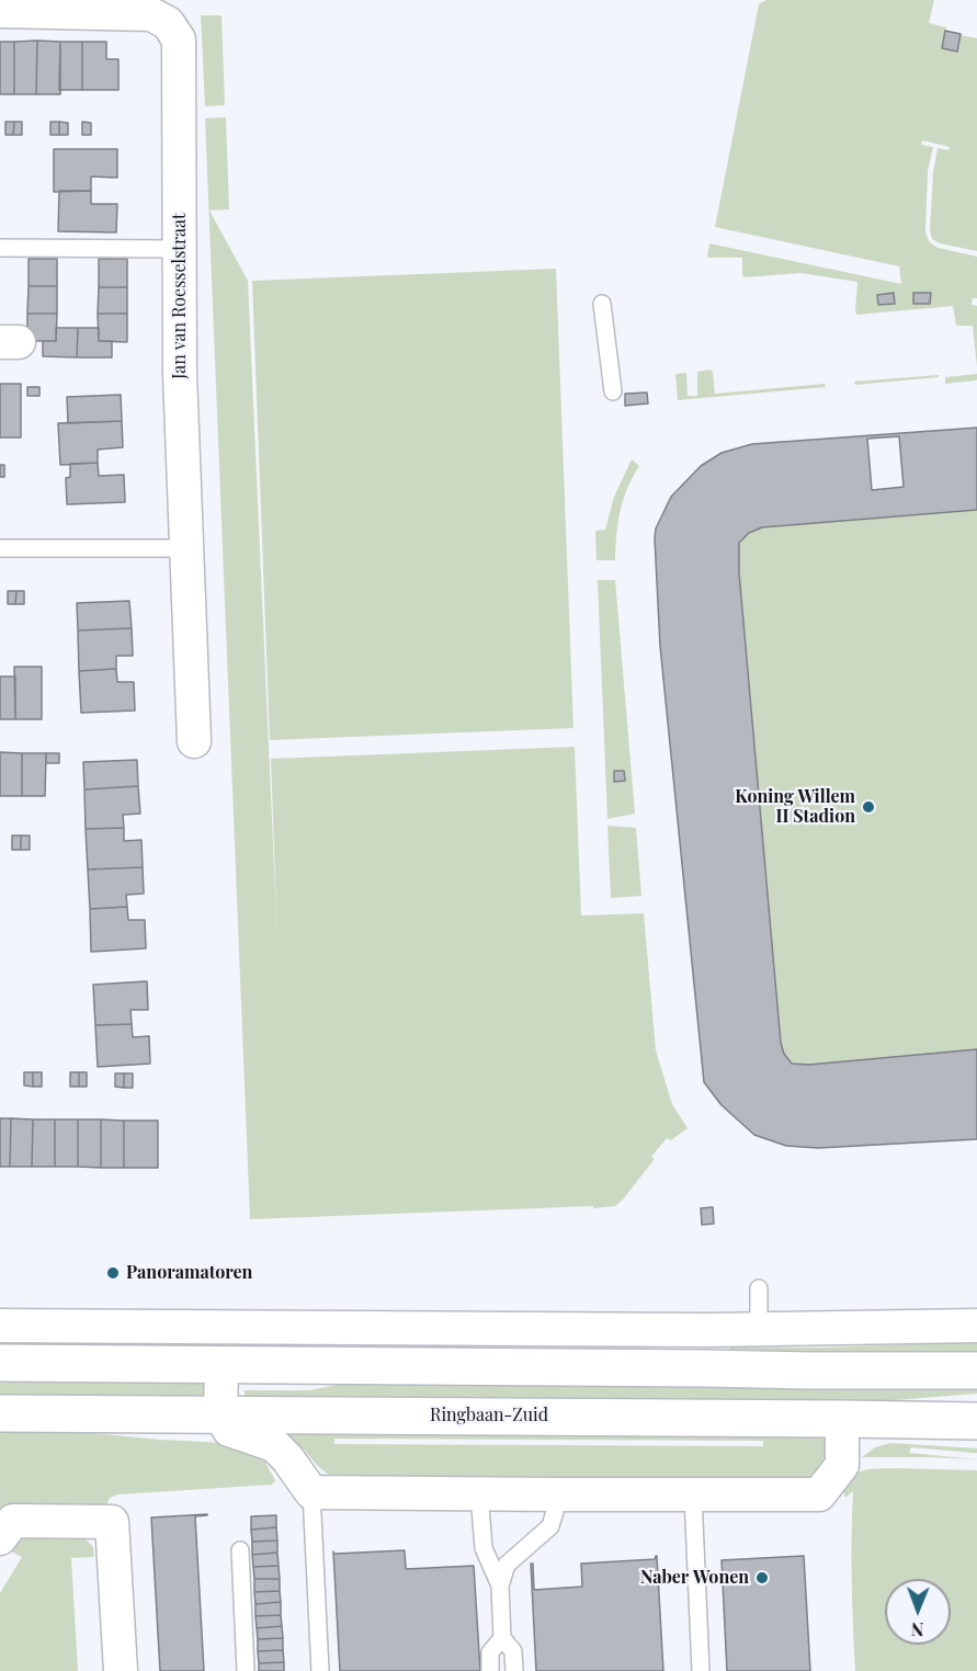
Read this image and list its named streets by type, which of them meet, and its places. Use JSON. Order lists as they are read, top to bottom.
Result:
{
  "streets": {
    "main road": ["Ringbaan-Zuid"],
    "street": ["Jan van Roesselstraat"]
  },
  "places": ["Koning Willem II Stadion", "Panoramatoren", "Naber Wonen"],
  "north": "bottom"
}
